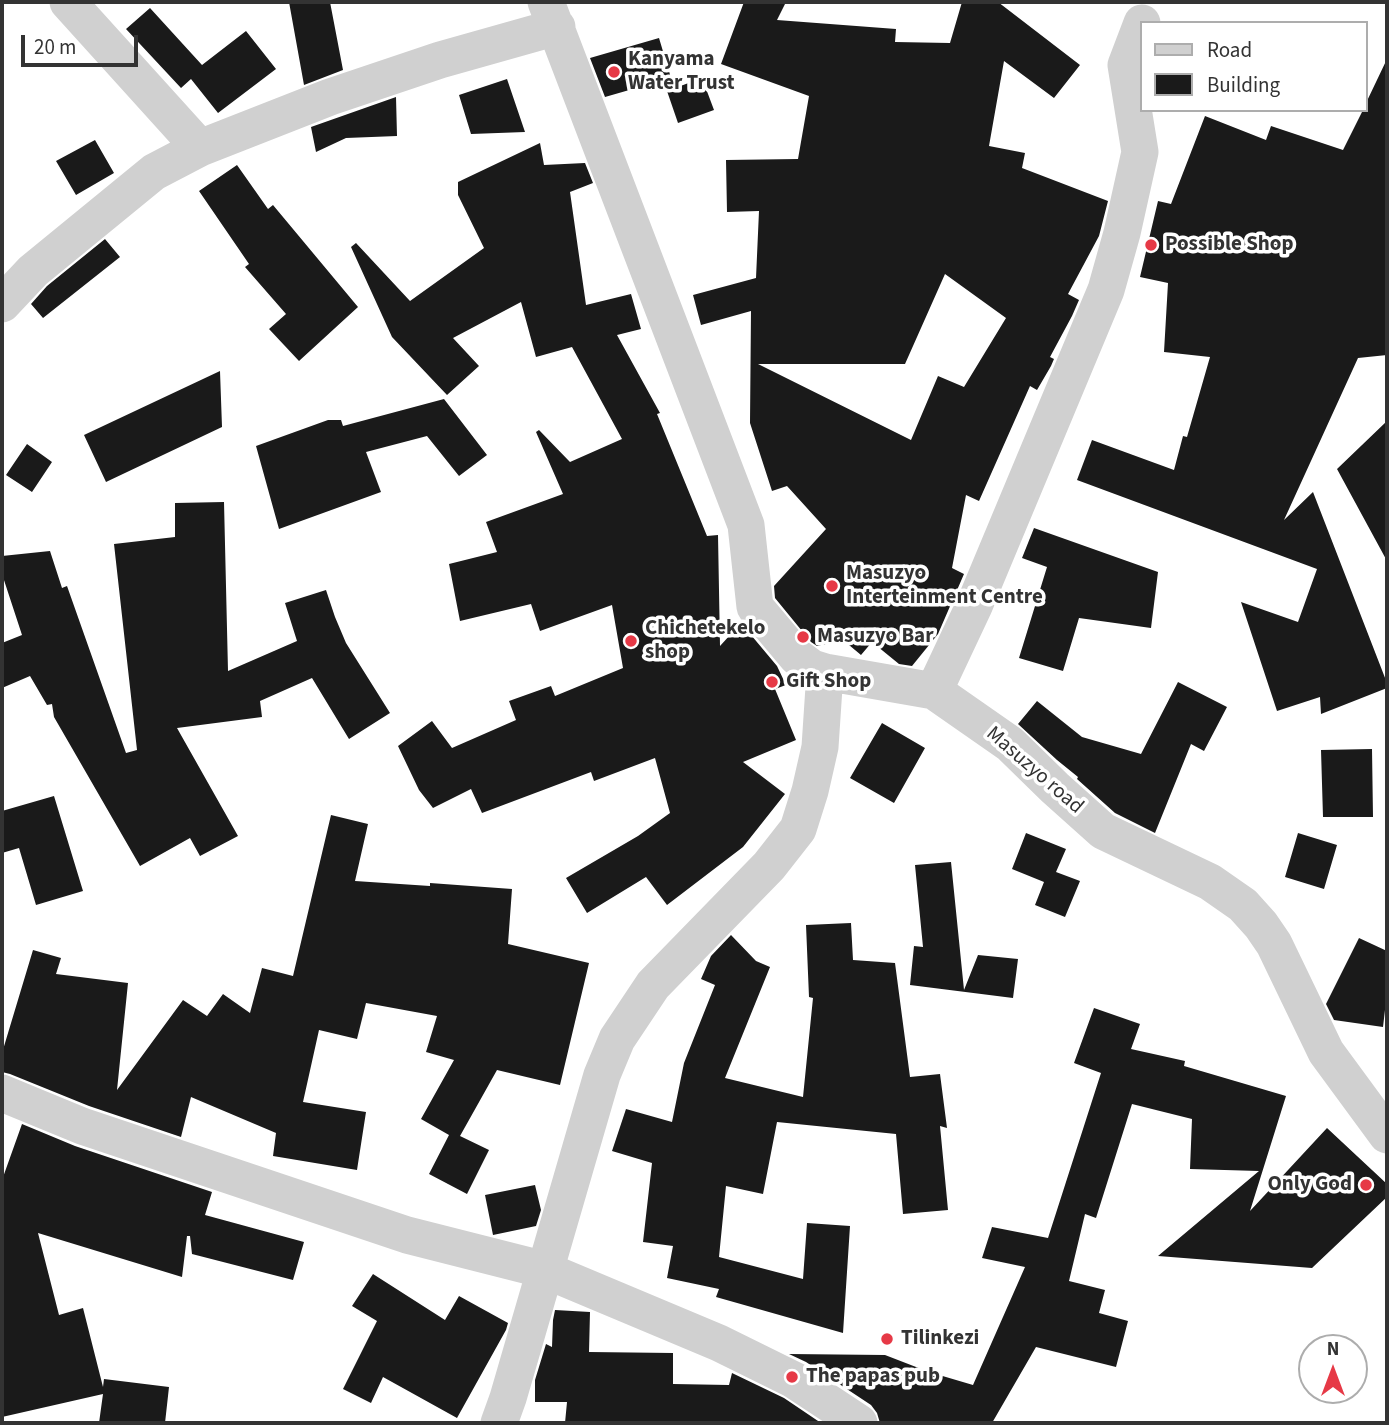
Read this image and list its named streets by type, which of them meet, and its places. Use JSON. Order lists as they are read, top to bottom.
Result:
{
  "streets": {
    "street": ["Masuzyo road"]
  },
  "places": [
    "Kanyama Water Trust",
    "Possible Shop",
    "Masuzyo Interteinment Centre",
    "Masuzyo Bar",
    "Chichetekelo shop",
    "Gift Shop",
    "Only God",
    "Tilinkezi",
    "The papas pub"
  ],
  "legend": ["Road", "Building"],
  "scale_bar": "20 m",
  "north": "top"
}
